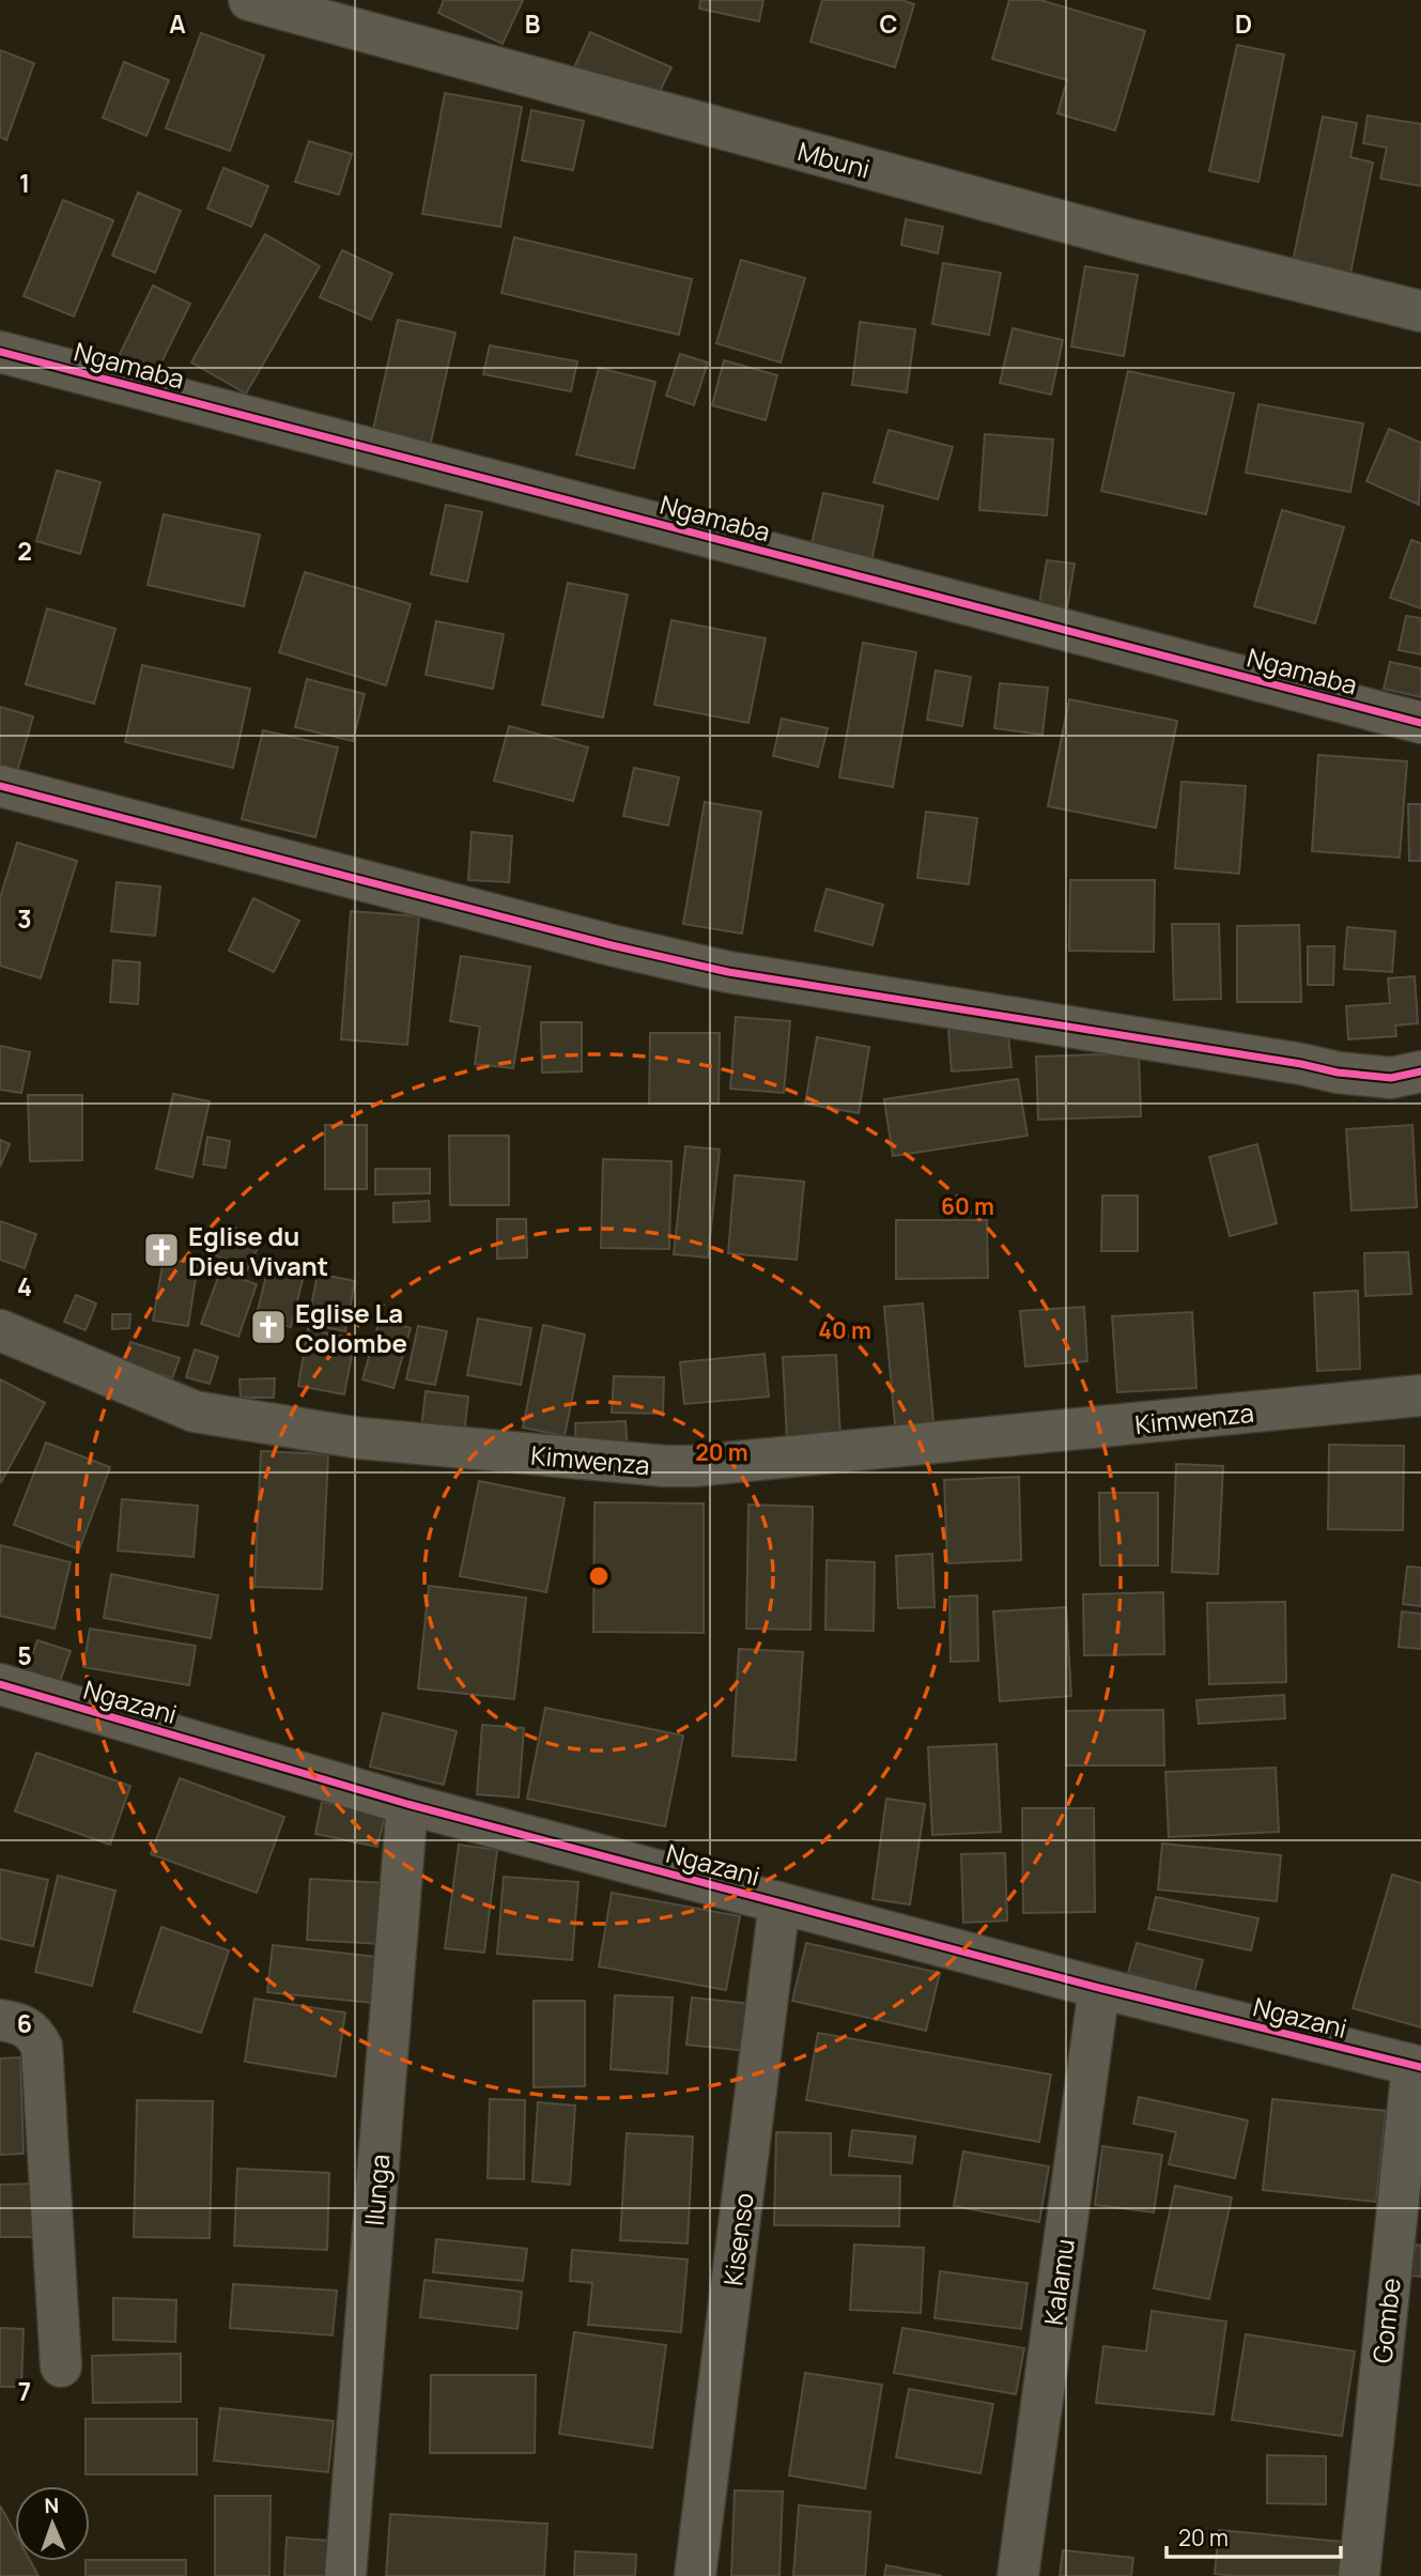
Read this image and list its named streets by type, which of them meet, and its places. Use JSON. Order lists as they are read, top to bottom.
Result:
{
  "streets": {
    "street": [
      "Mbuni",
      "Ngamaba",
      "Kimwenza",
      "Ngazani",
      "Ilunga",
      "Kisenso",
      "Kalamu",
      "Gombe"
    ]
  },
  "crossings": [
    ["Ngazani", "Ilunga"],
    ["Ngazani", "Kisenso"],
    ["Ngazani", "Kalamu"],
    ["Ngazani", "Gombe"]
  ],
  "places": {
    "church": ["Eglise du Dieu Vivant", "Eglise La Colombe"]
  },
  "scale_bar": "20 m",
  "north": "top",
  "grid": {
    "columns": [
      "A",
      "B",
      "C",
      "D"
    ],
    "rows": [
      "1",
      "2",
      "3",
      "4",
      "5",
      "6",
      "7"
    ]
  },
  "rings": ["60 m", "40 m", "20 m"]
}
